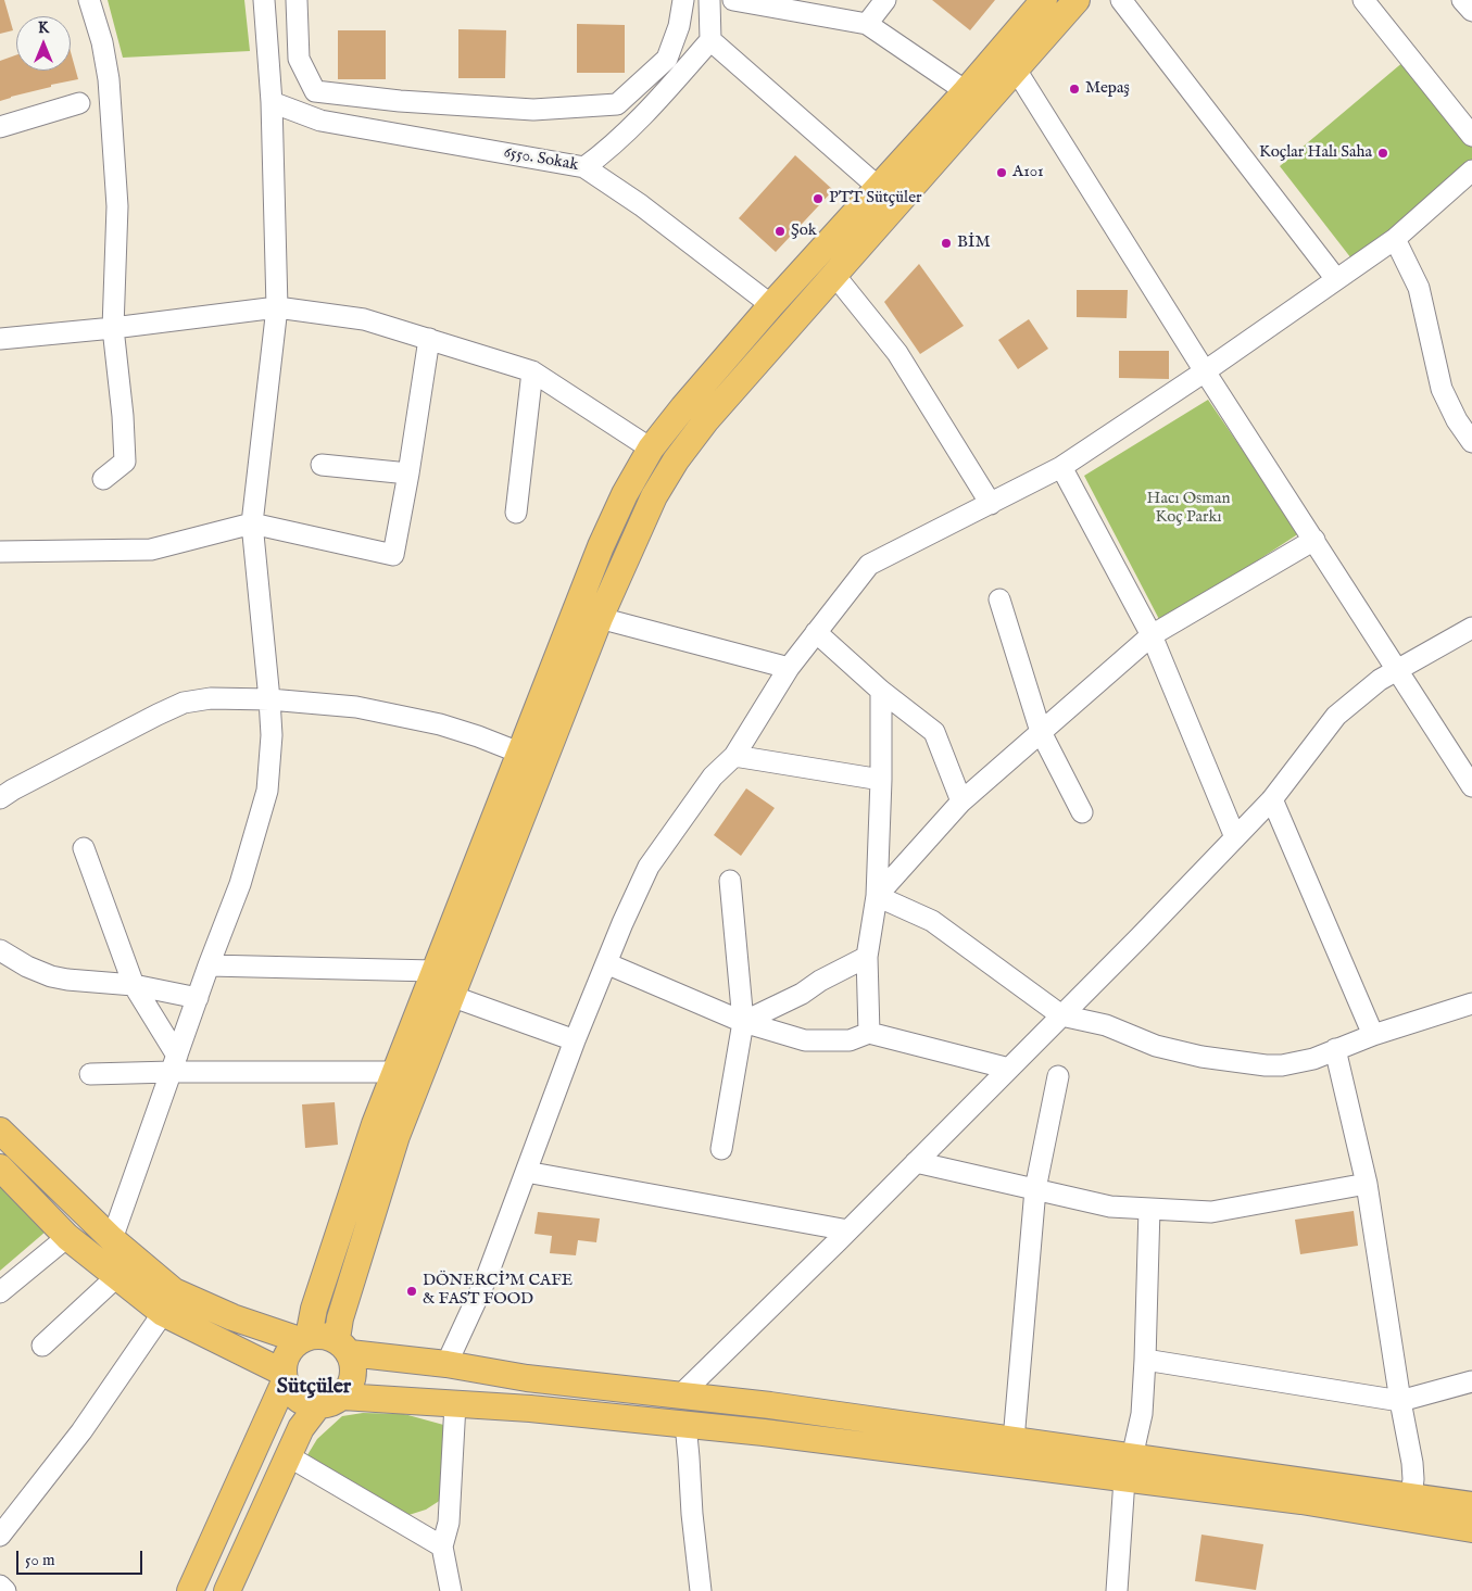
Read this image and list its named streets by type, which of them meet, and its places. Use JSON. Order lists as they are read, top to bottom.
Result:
{
  "streets": {
    "street": ["6550. Sokak"]
  },
  "districts": ["Sütçüler"],
  "parks": ["Hacı Osman Koç Parkı"],
  "places": [
    "Mepaş",
    "Koçlar Halı Saha",
    "A101",
    "PTT Sütçüler",
    "Şok",
    "BİM",
    "DÖNERCİ'M CAFE & FAST FOOD"
  ],
  "scale_bar": "50 m",
  "north": "top"
}
